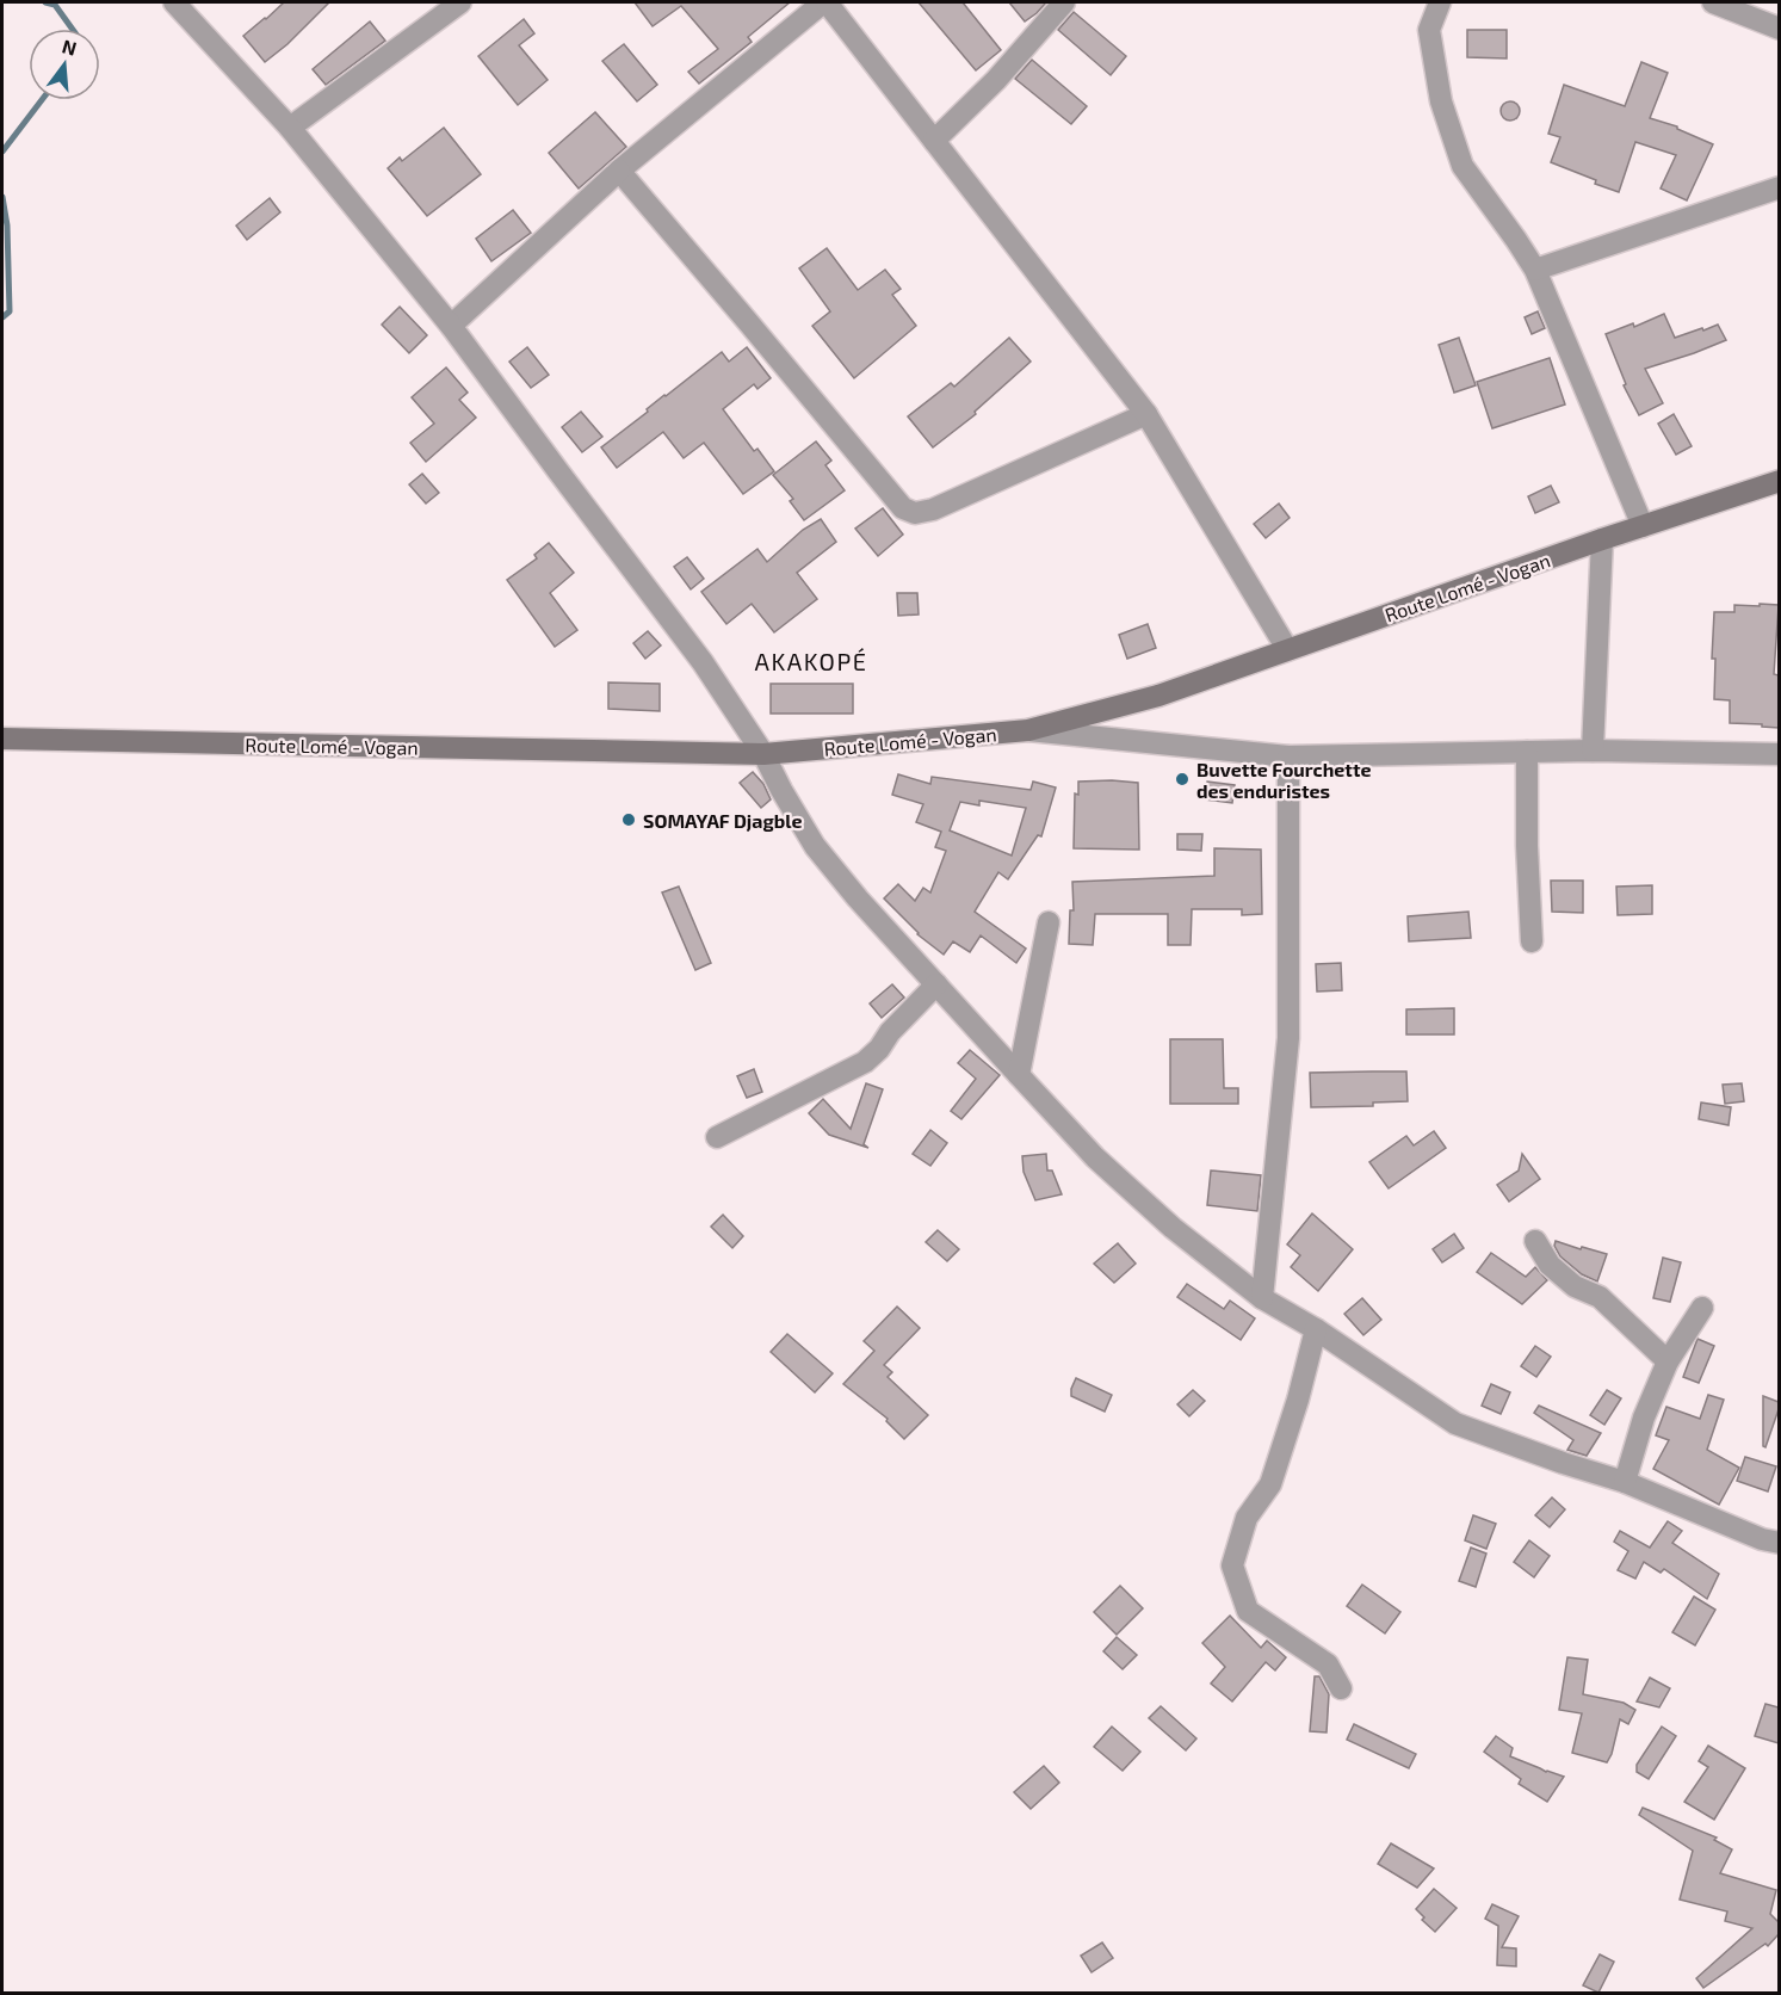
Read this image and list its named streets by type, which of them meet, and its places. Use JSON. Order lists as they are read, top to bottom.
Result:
{
  "streets": {
    "main road": ["Route Lomé - Vogan"]
  },
  "districts": ["AKAKOPÉ"],
  "places": ["Buvette Fourchette des enduristes", "SOMAYAF Djagble"],
  "north": "top"
}
